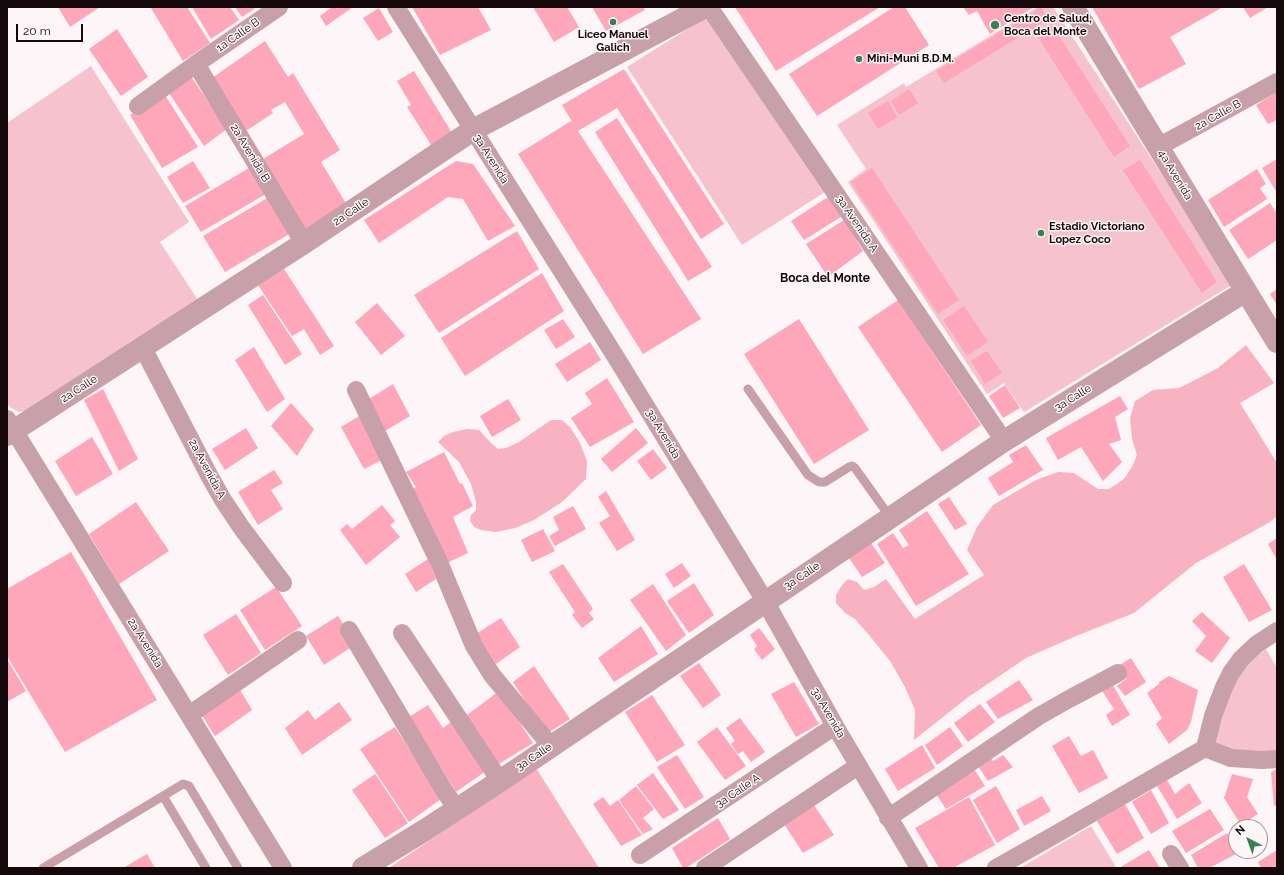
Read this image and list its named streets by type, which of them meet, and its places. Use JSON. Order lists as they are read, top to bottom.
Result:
{
  "streets": {
    "street": [
      "1a Calle B",
      "2a Calle B",
      "2a Avenida B",
      "3a Avenida",
      "4a Avenida",
      "2a Calle",
      "3a Avenida A",
      "3a Calle",
      "2a Avenida A",
      "2a Avenida",
      "3a Calle A"
    ]
  },
  "crossings": [
    ["1a Calle B", "2a Avenida B"],
    ["2a Calle B", "4a Avenida"],
    ["2a Avenida B", "2a Calle"],
    ["3a Avenida", "2a Calle"],
    ["3a Avenida", "3a Calle"],
    ["3a Avenida", "3a Calle A"],
    ["4a Avenida", "3a Calle"],
    ["2a Calle", "2a Avenida A"],
    ["2a Calle", "2a Avenida"],
    ["3a Avenida A", "3a Calle"]
  ],
  "districts": ["Boca del Monte"],
  "places": [
    "Liceo Manuel Galich",
    "Centro de Salud, Boca del Monte",
    "Mini-Muni B.D.M.",
    "Estadio Victoriano Lopez Coco"
  ],
  "scale_bar": "20 m",
  "north": "top left"
}
